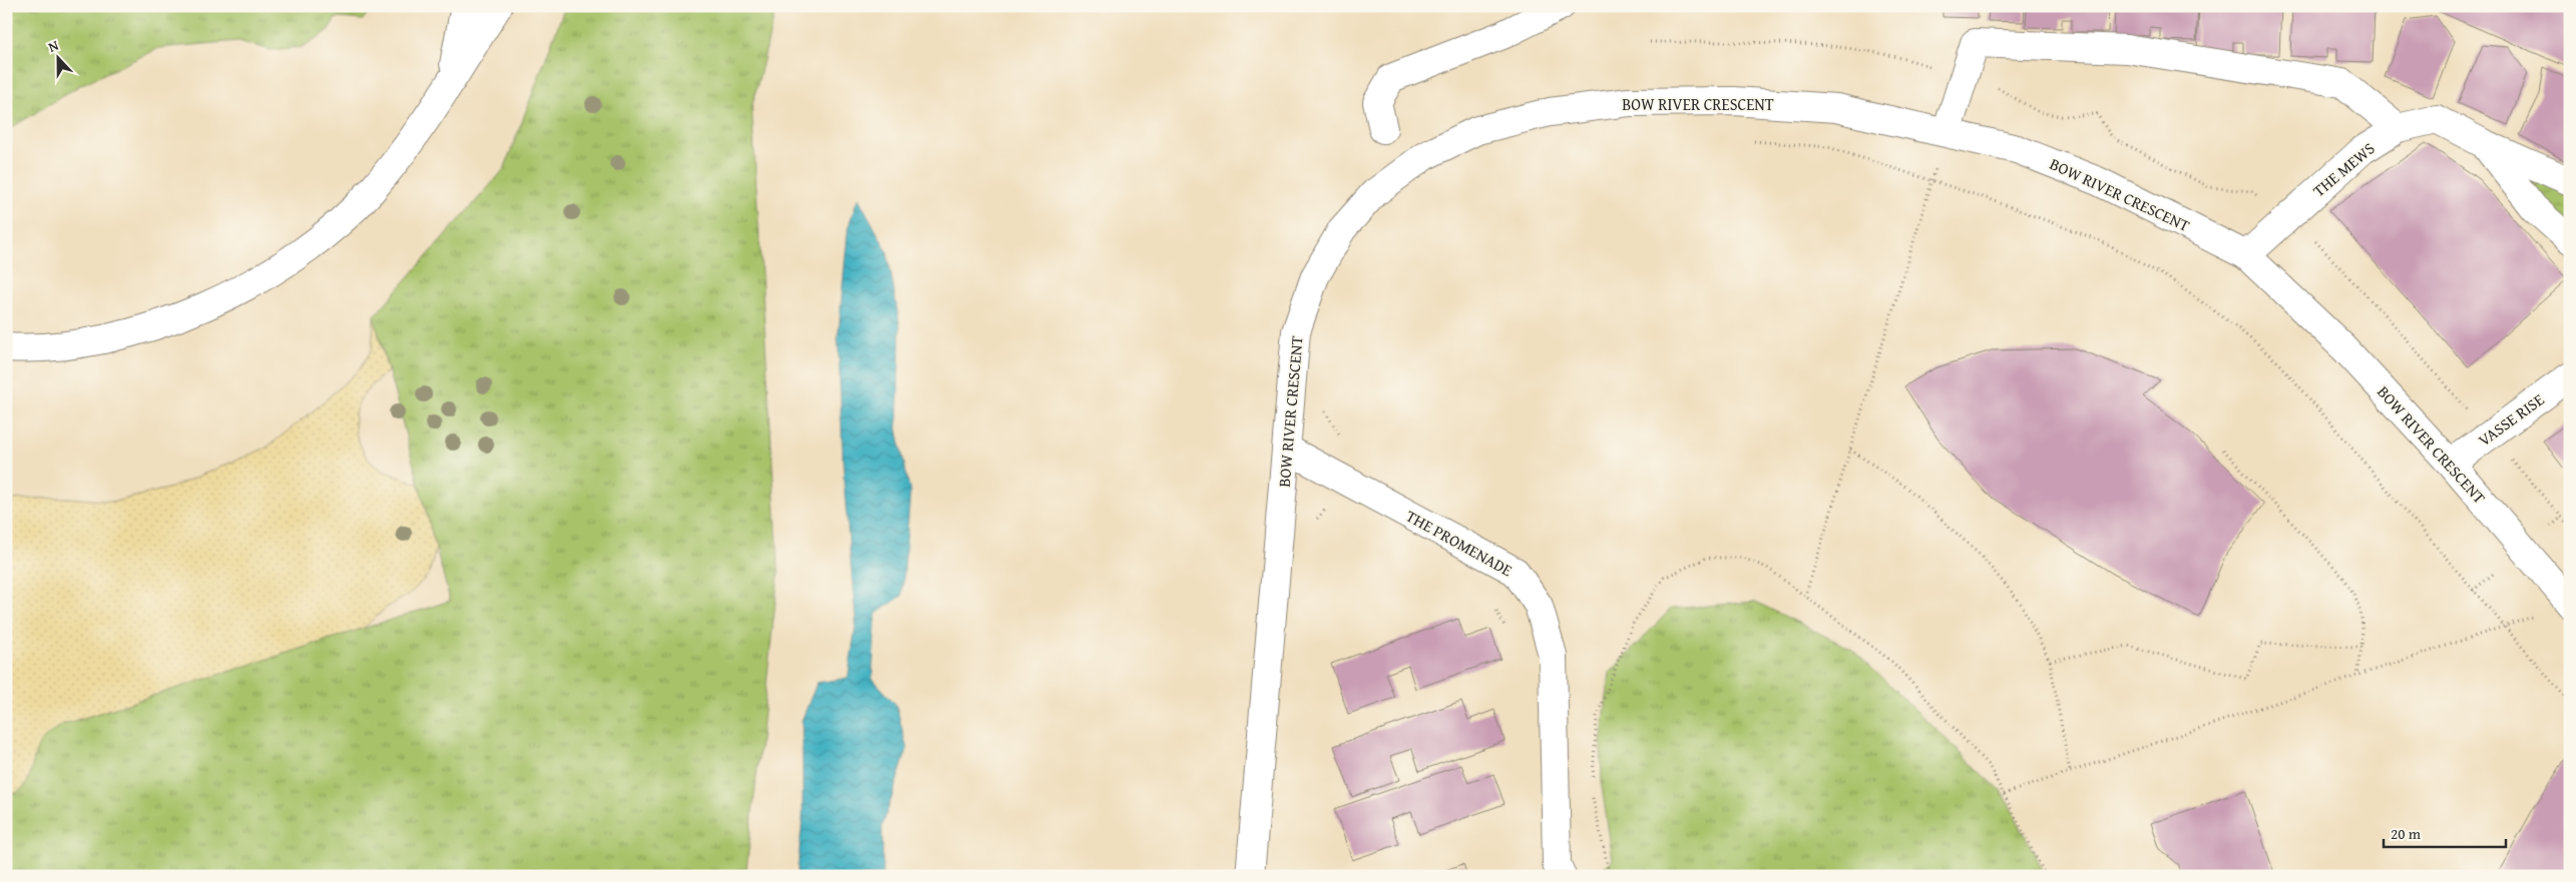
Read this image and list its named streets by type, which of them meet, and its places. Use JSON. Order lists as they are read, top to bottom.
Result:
{
  "streets": {
    "street": [
      "BOW RIVER CRESCENT",
      "THE MEWS",
      "VASSE RISE",
      "THE PROMENADE"
    ]
  },
  "crossings": [
    ["BOW RIVER CRESCENT", "THE MEWS"],
    ["BOW RIVER CRESCENT", "VASSE RISE"],
    ["BOW RIVER CRESCENT", "THE PROMENADE"]
  ],
  "scale_bar": "20 m",
  "north": "top"
}
